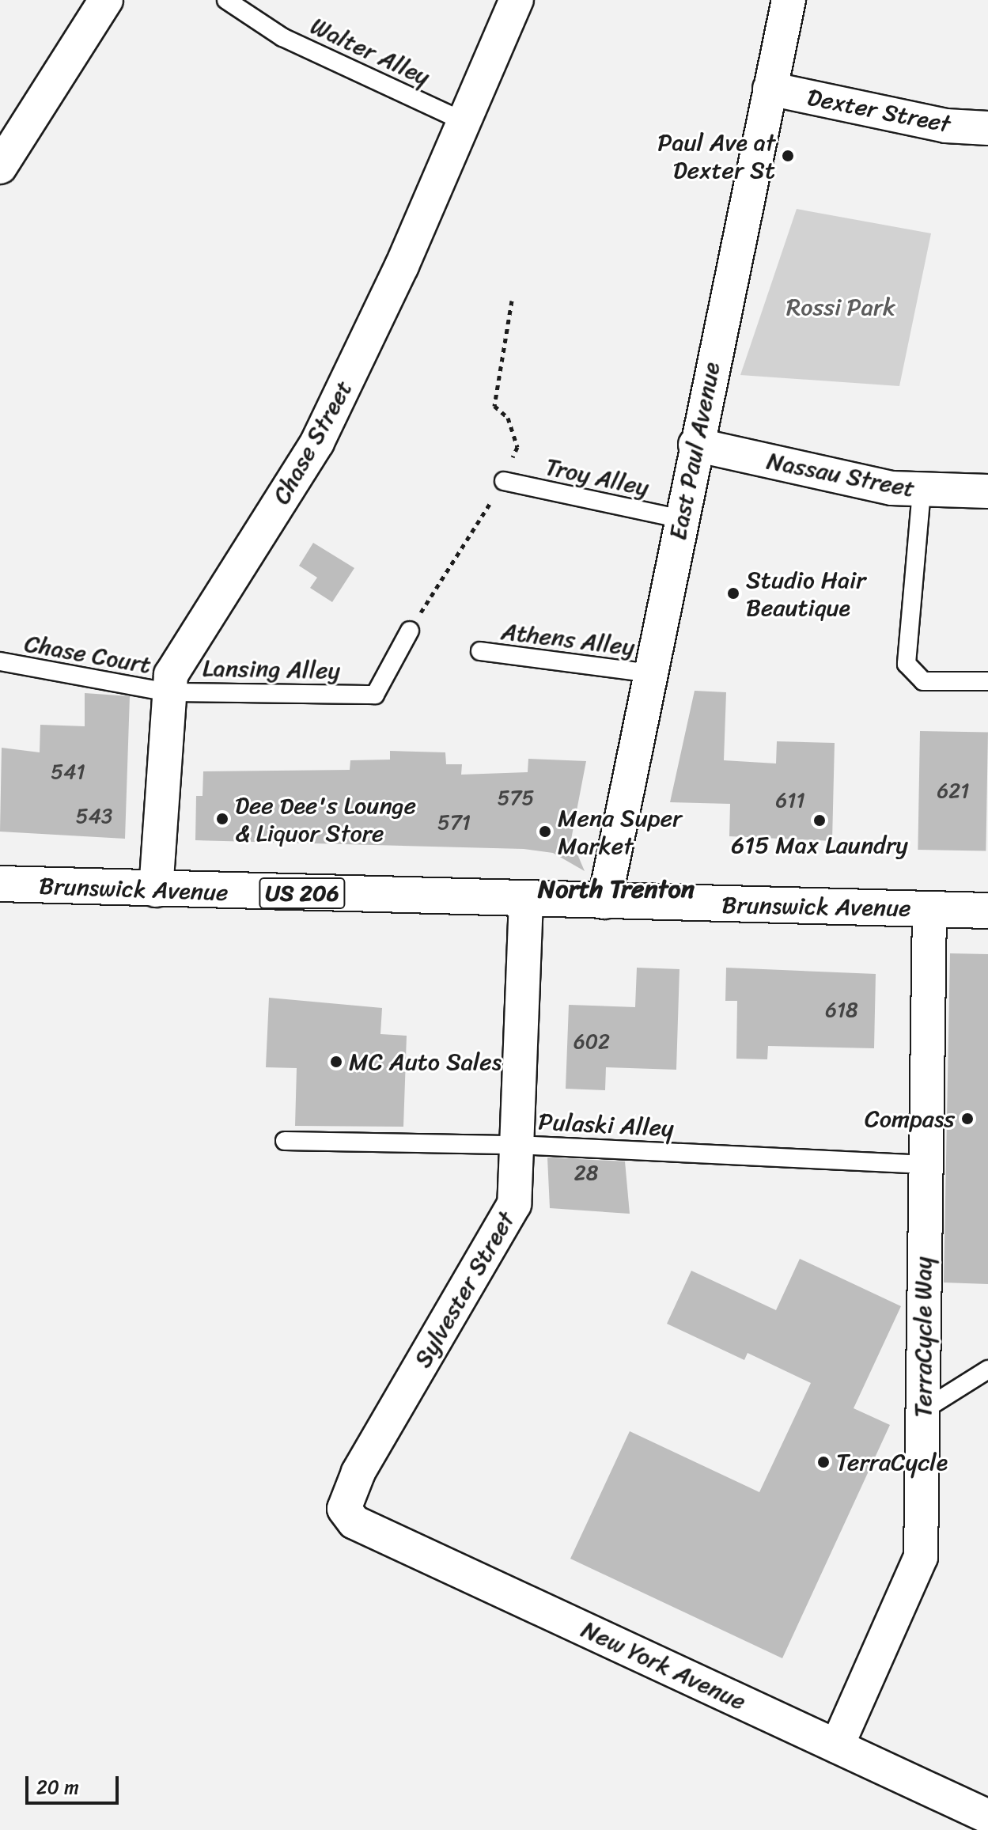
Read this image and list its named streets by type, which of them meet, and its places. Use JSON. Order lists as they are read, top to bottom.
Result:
{
  "streets": {
    "main road": ["Brunswick Avenue", "US 206"],
    "street": [
      "Dexter Street",
      "Chase Street",
      "East Paul Avenue",
      "Nassau Street",
      "Sylvester Street",
      "TerraCycle Way",
      "New York Avenue"
    ],
    "lane": [
      "Walter Alley",
      "Troy Alley",
      "Athens Alley",
      "Chase Court",
      "Lansing Alley",
      "Pulaski Alley"
    ]
  },
  "crossings": [
    ["Walter Alley", "Chase Street"],
    ["Dexter Street", "East Paul Avenue"],
    ["Chase Street", "Chase Court"],
    ["Chase Street", "Lansing Alley"],
    ["Chase Street", "Brunswick Avenue"],
    ["East Paul Avenue", "Nassau Street"],
    ["East Paul Avenue", "Troy Alley"],
    ["East Paul Avenue", "Athens Alley"],
    ["East Paul Avenue", "Brunswick Avenue"],
    ["Chase Court", "Lansing Alley"],
    ["Brunswick Avenue", "Sylvester Street"],
    ["Brunswick Avenue", "TerraCycle Way"],
    ["Pulaski Alley", "Sylvester Street"],
    ["Pulaski Alley", "TerraCycle Way"],
    ["Sylvester Street", "New York Avenue"],
    ["TerraCycle Way", "New York Avenue"]
  ],
  "districts": ["North Trenton"],
  "parks": ["Rossi Park"],
  "places": [
    "Paul Ave at Dexter St",
    "Studio Hair Beautique",
    "Dee Dee's Lounge & Liquor Store",
    "615 Max Laundry",
    "Mena Super Market",
    "MC Auto Sales",
    "Compass",
    "TerraCycle"
  ],
  "house_numbers": [
    "541",
    "621",
    "575",
    "611",
    "543",
    "571",
    "618",
    "602",
    "28"
  ],
  "scale_bar": "20 m"
}
